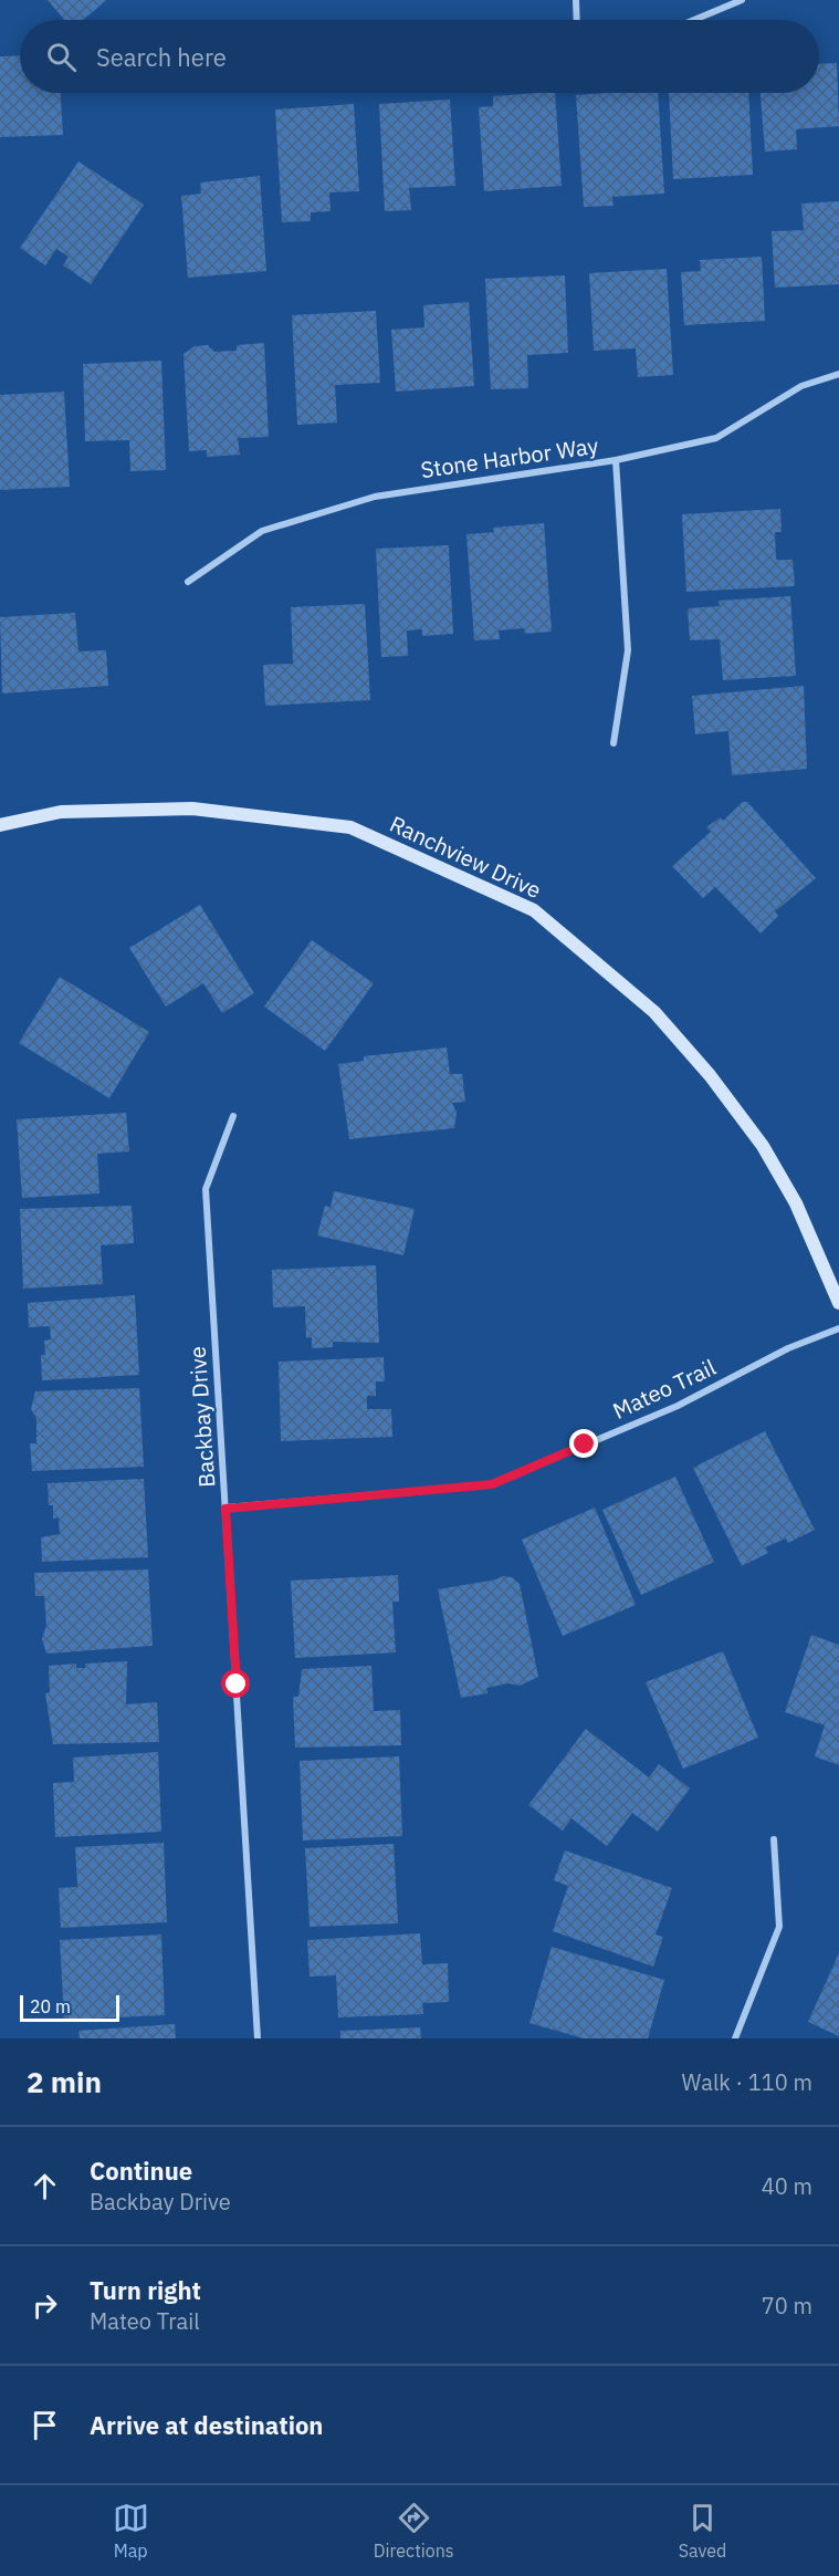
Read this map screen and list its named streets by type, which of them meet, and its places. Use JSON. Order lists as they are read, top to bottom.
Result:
{
  "streets": {
    "street": [
      "Stone Harbor Way",
      "Ranchview Drive",
      "Mateo Trail",
      "Backbay Drive"
    ]
  },
  "crossings": [
    ["Mateo Trail", "Backbay Drive"]
  ],
  "scale_bar": "20 m",
  "page": {
    "search": "Search here",
    "scale": "20 m",
    "heading": ["2 min", "Walk · 110 m"],
    "list": [
      ["Continue", "Backbay Drive", "40 m"],
      ["Turn right", "Mateo Trail", "70 m"],
      "Arrive at destination"
    ],
    "nav": ["Map", "Directions", "Saved"]
  }
}
